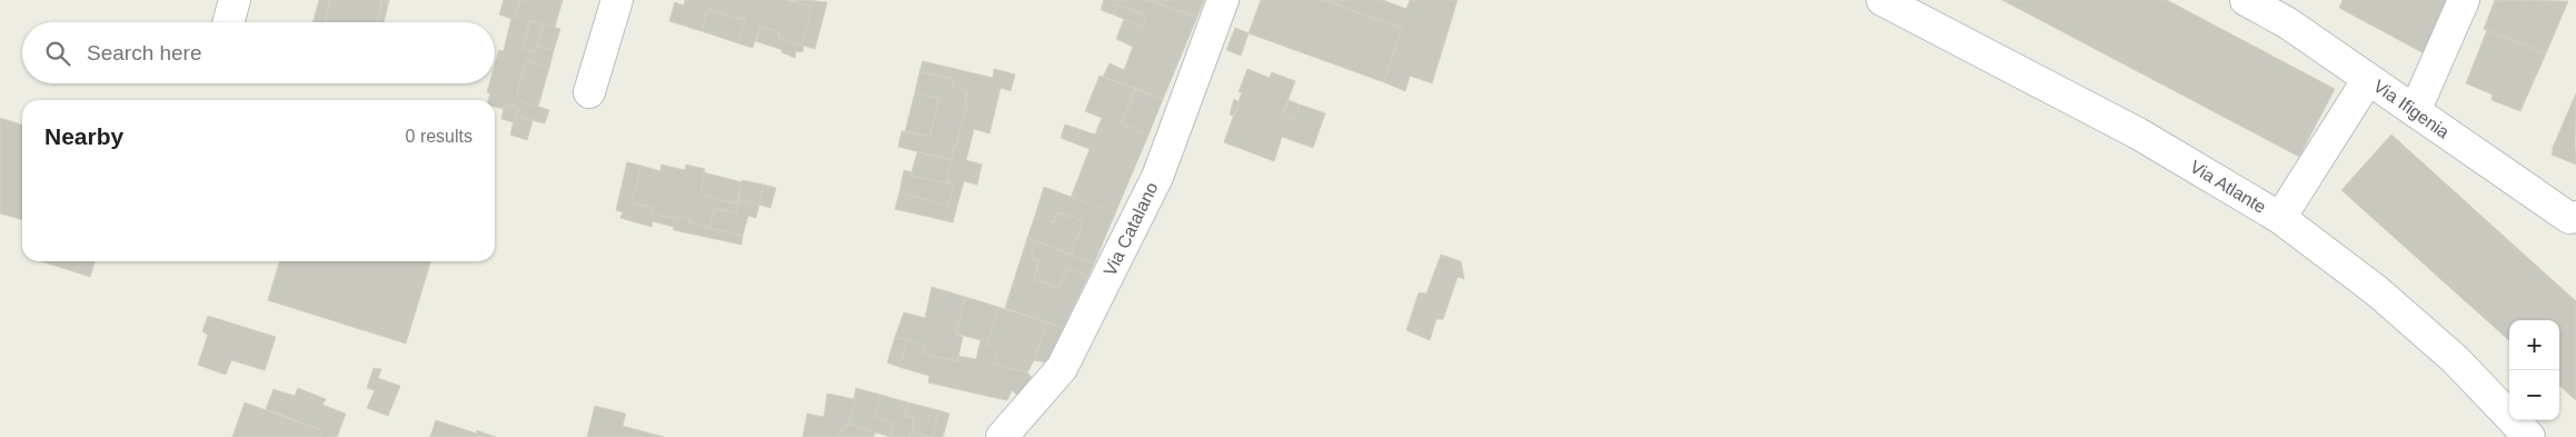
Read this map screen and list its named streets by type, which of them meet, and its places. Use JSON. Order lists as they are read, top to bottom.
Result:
{
  "streets": {
    "street": ["Via Ifigenia", "Via Atlante", "Via Catalano"]
  },
  "page": {
    "search": "Search here",
    "heading": ["Nearby", "0 results"],
    "map_buttons": ["+", "−"]
  }
}
